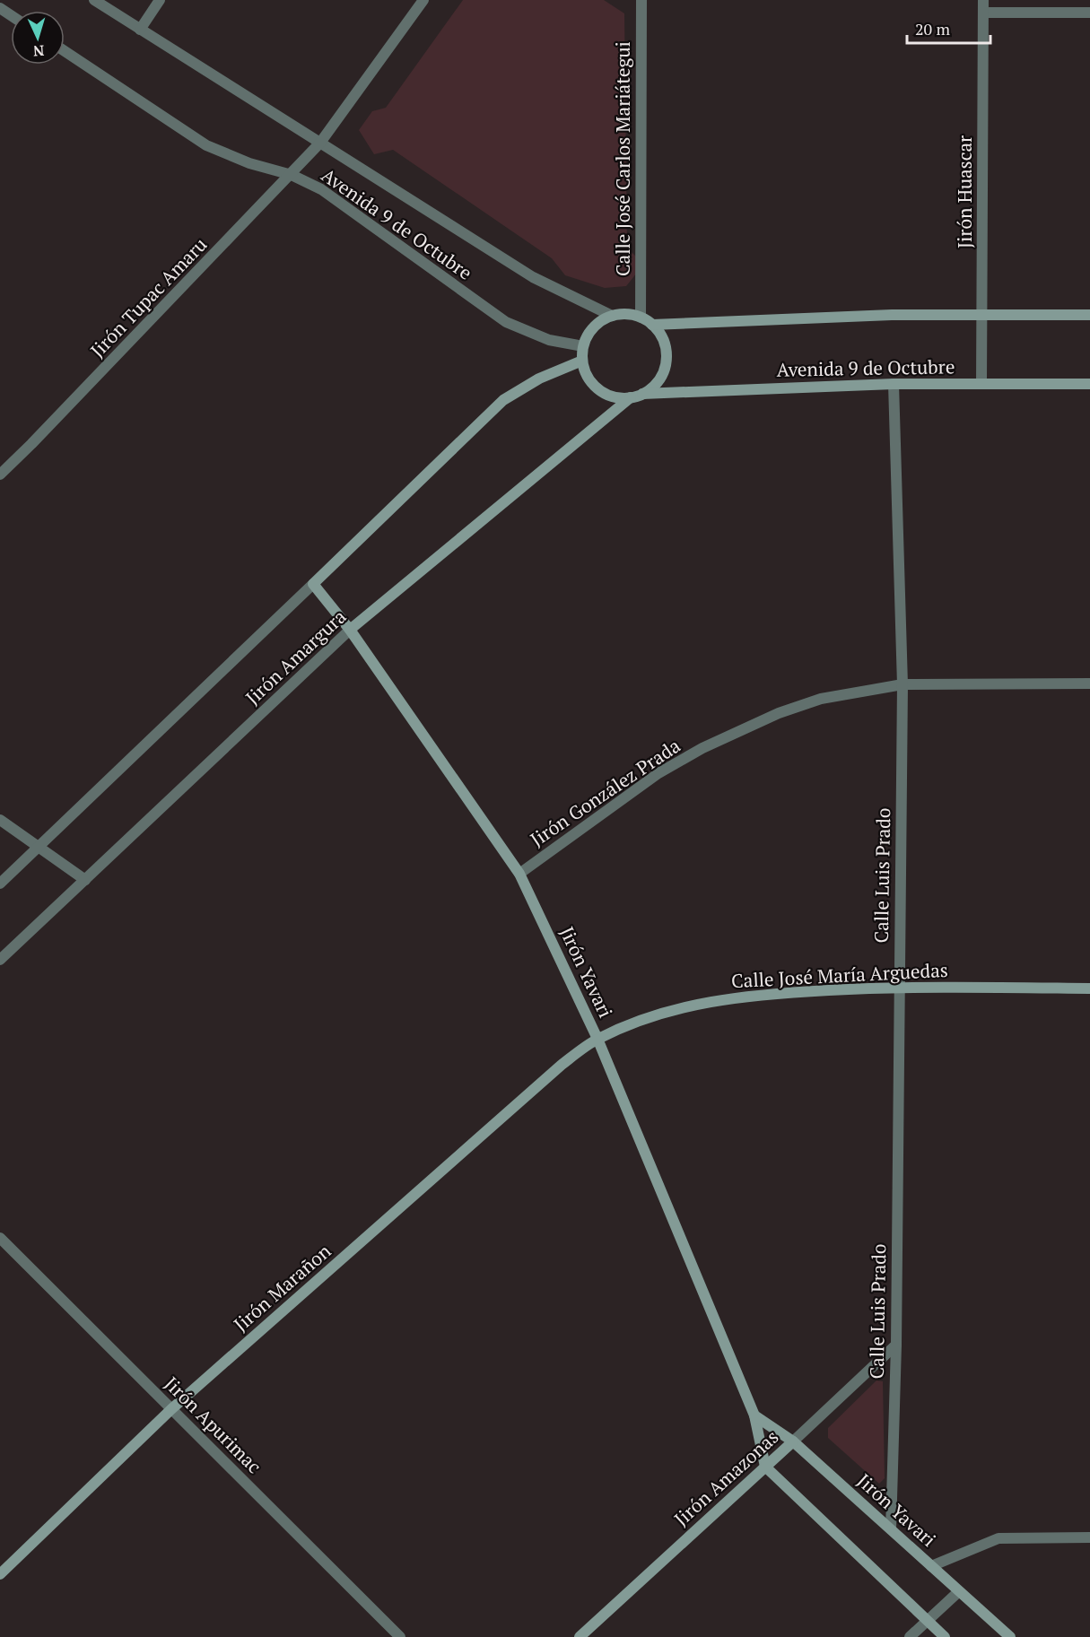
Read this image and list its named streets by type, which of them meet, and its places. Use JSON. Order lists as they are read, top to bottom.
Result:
{
  "streets": {
    "street": [
      "Calle José Carlos Mariátegui",
      "Jirón Huascar",
      "Avenida 9 de Octubre",
      "Jirón Tupac Amaru",
      "Jirón Amargura",
      "Jirón González Prada",
      "Calle Luis Prado",
      "Jirón Yavari",
      "Calle José María Arguedas",
      "Jirón Marañon",
      "Jirón Apurimac",
      "Jirón Amazonas"
    ]
  },
  "crossings": [
    ["Calle José Carlos Mariátegui", "Avenida 9 de Octubre"],
    ["Calle José Carlos Mariátegui", "Jirón Amargura"],
    ["Jirón Huascar", "Avenida 9 de Octubre"],
    ["Avenida 9 de Octubre", "Jirón Tupac Amaru"],
    ["Avenida 9 de Octubre", "Jirón Amargura"],
    ["Avenida 9 de Octubre", "Calle Luis Prado"],
    ["Jirón Amargura", "Jirón Yavari"],
    ["Jirón González Prada", "Calle Luis Prado"],
    ["Jirón González Prada", "Jirón Yavari"],
    ["Calle Luis Prado", "Jirón Yavari"],
    ["Calle Luis Prado", "Calle José María Arguedas"],
    ["Calle Luis Prado", "Jirón Amazonas"],
    ["Jirón Yavari", "Calle José María Arguedas"],
    ["Jirón Yavari", "Jirón Marañon"],
    ["Jirón Yavari", "Jirón Amazonas"],
    ["Calle José María Arguedas", "Jirón Marañon"],
    ["Jirón Marañon", "Jirón Apurimac"]
  ],
  "scale_bar": "20 m",
  "north": "bottom"
}
